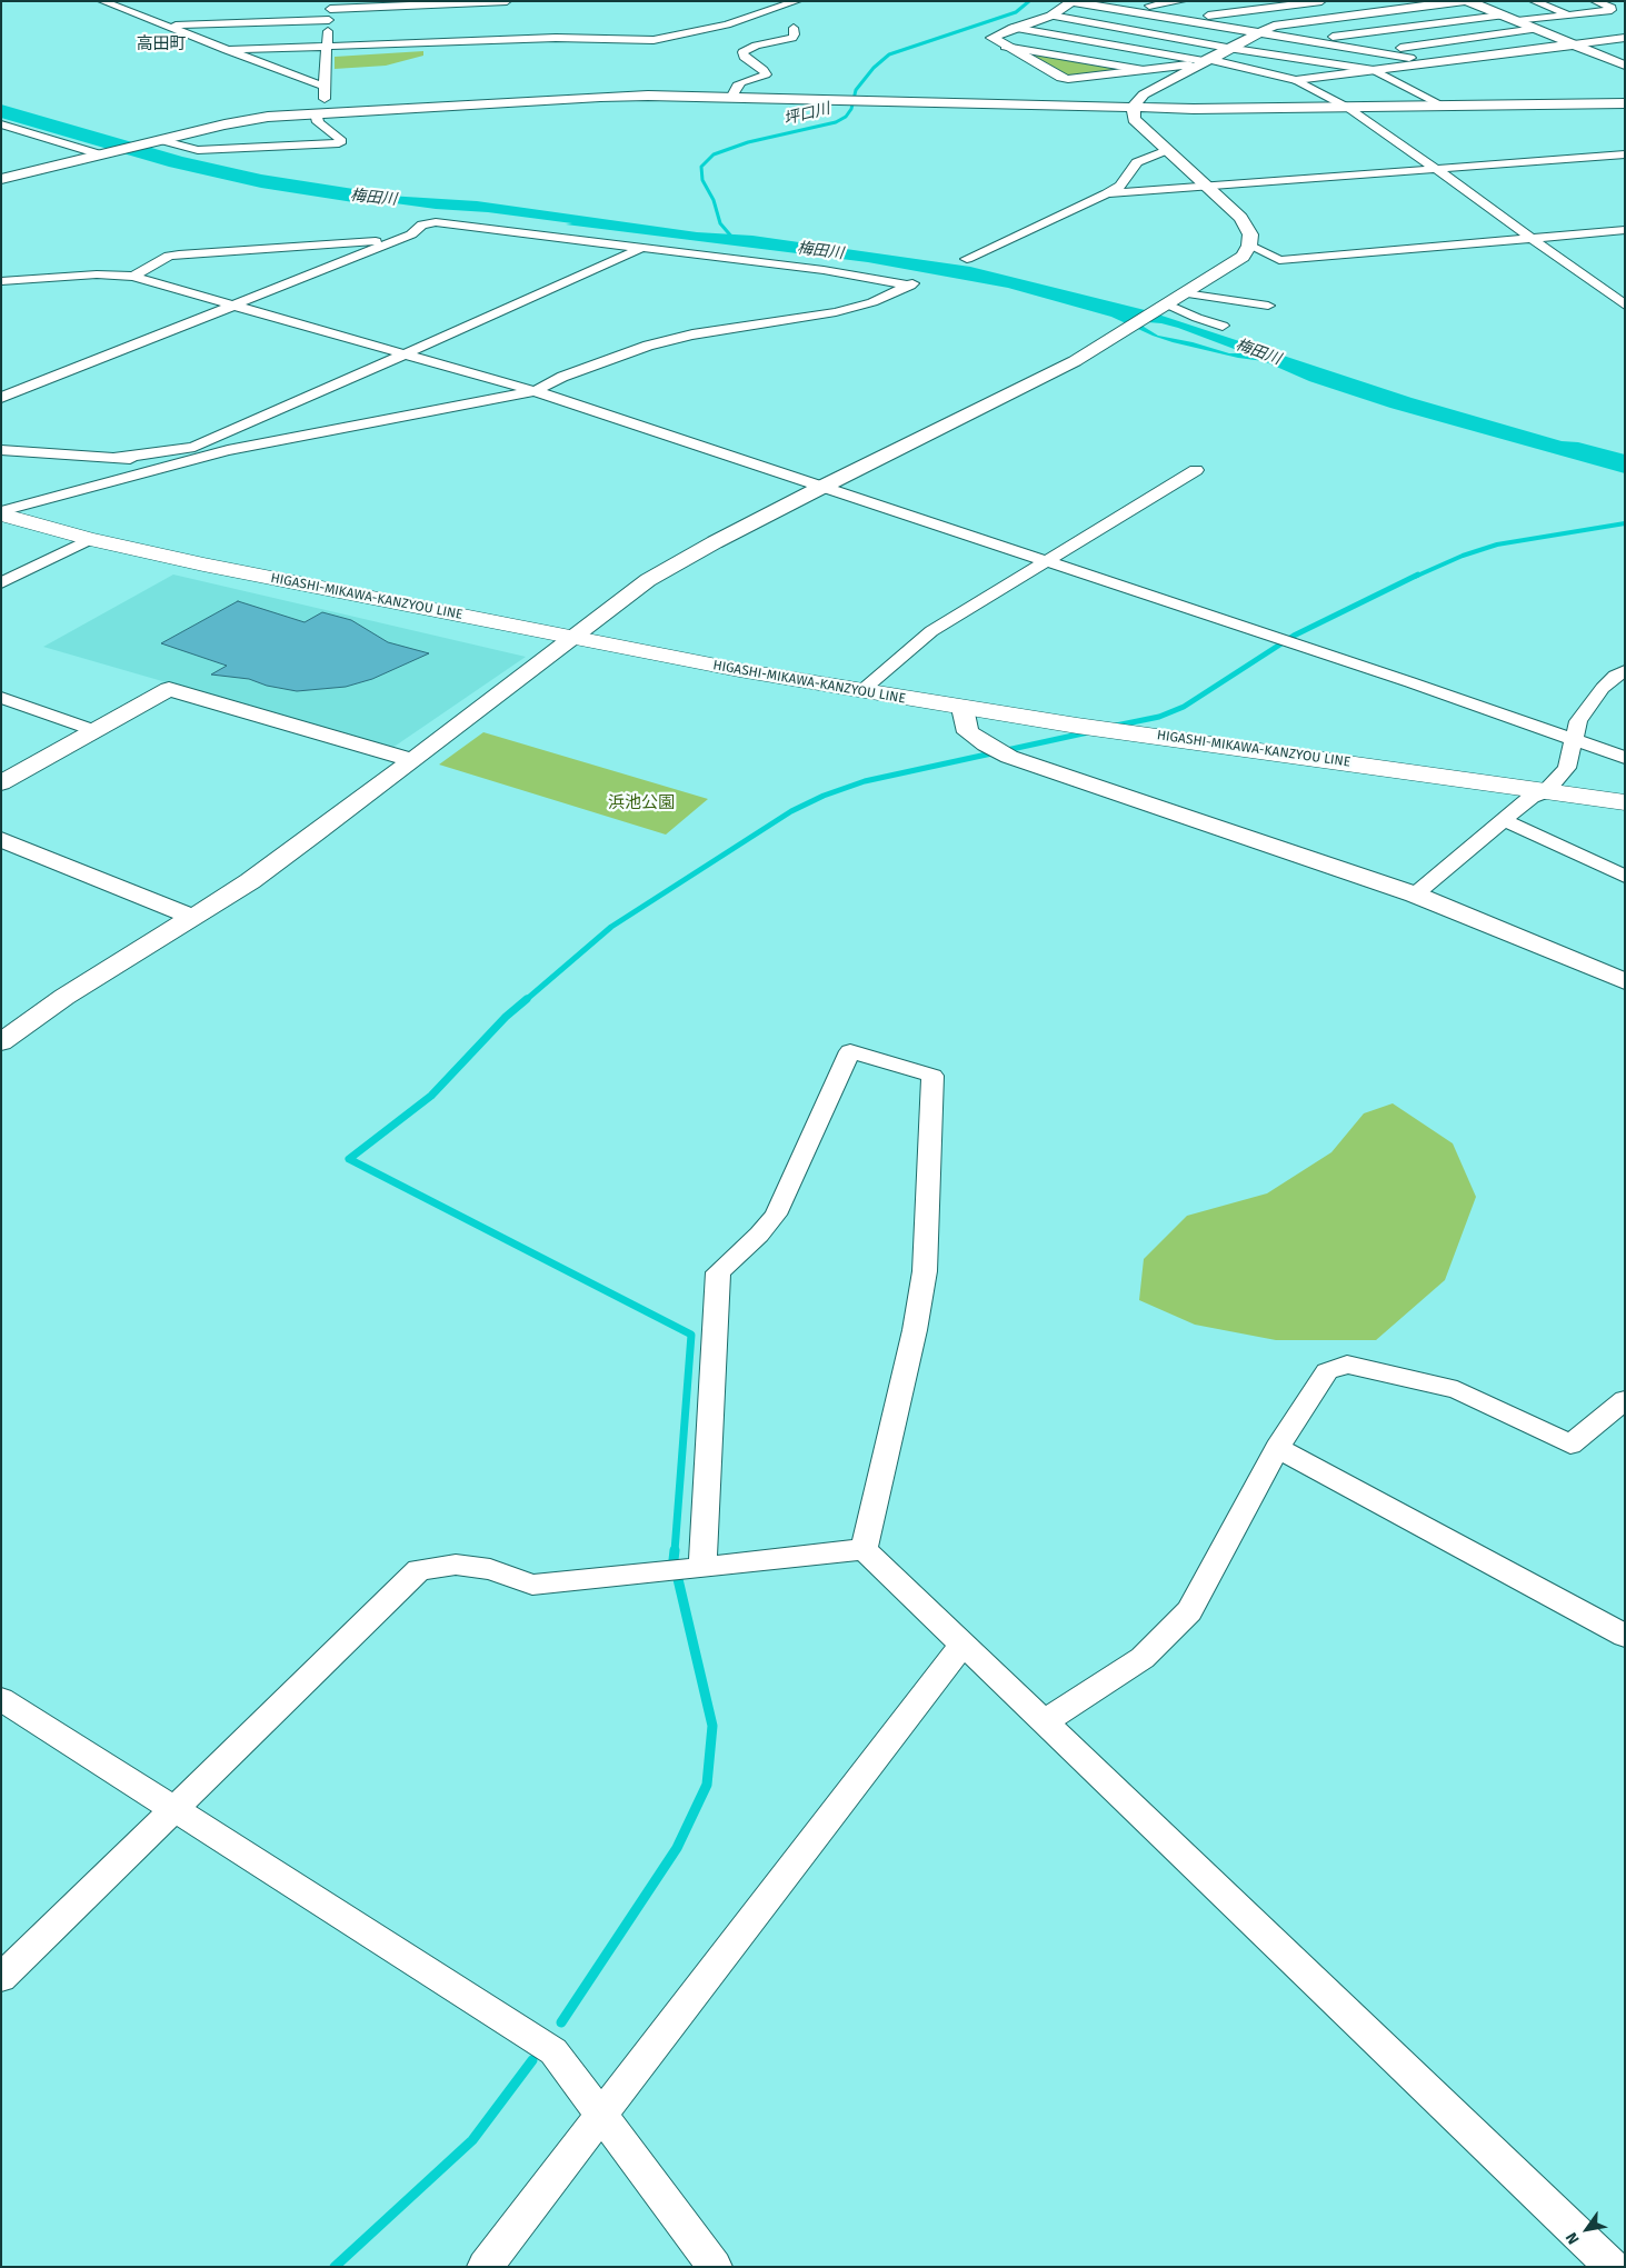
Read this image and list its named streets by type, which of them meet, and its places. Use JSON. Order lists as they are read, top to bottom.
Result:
{
  "streets": {
    "main road": ["HIGASHI-MIKAWA-KANZYOU LINE"]
  },
  "districts": ["高田町"],
  "water": ["坪口川", "梅田川"],
  "parks": ["浜池公園"],
  "north": "bottom left"
}
